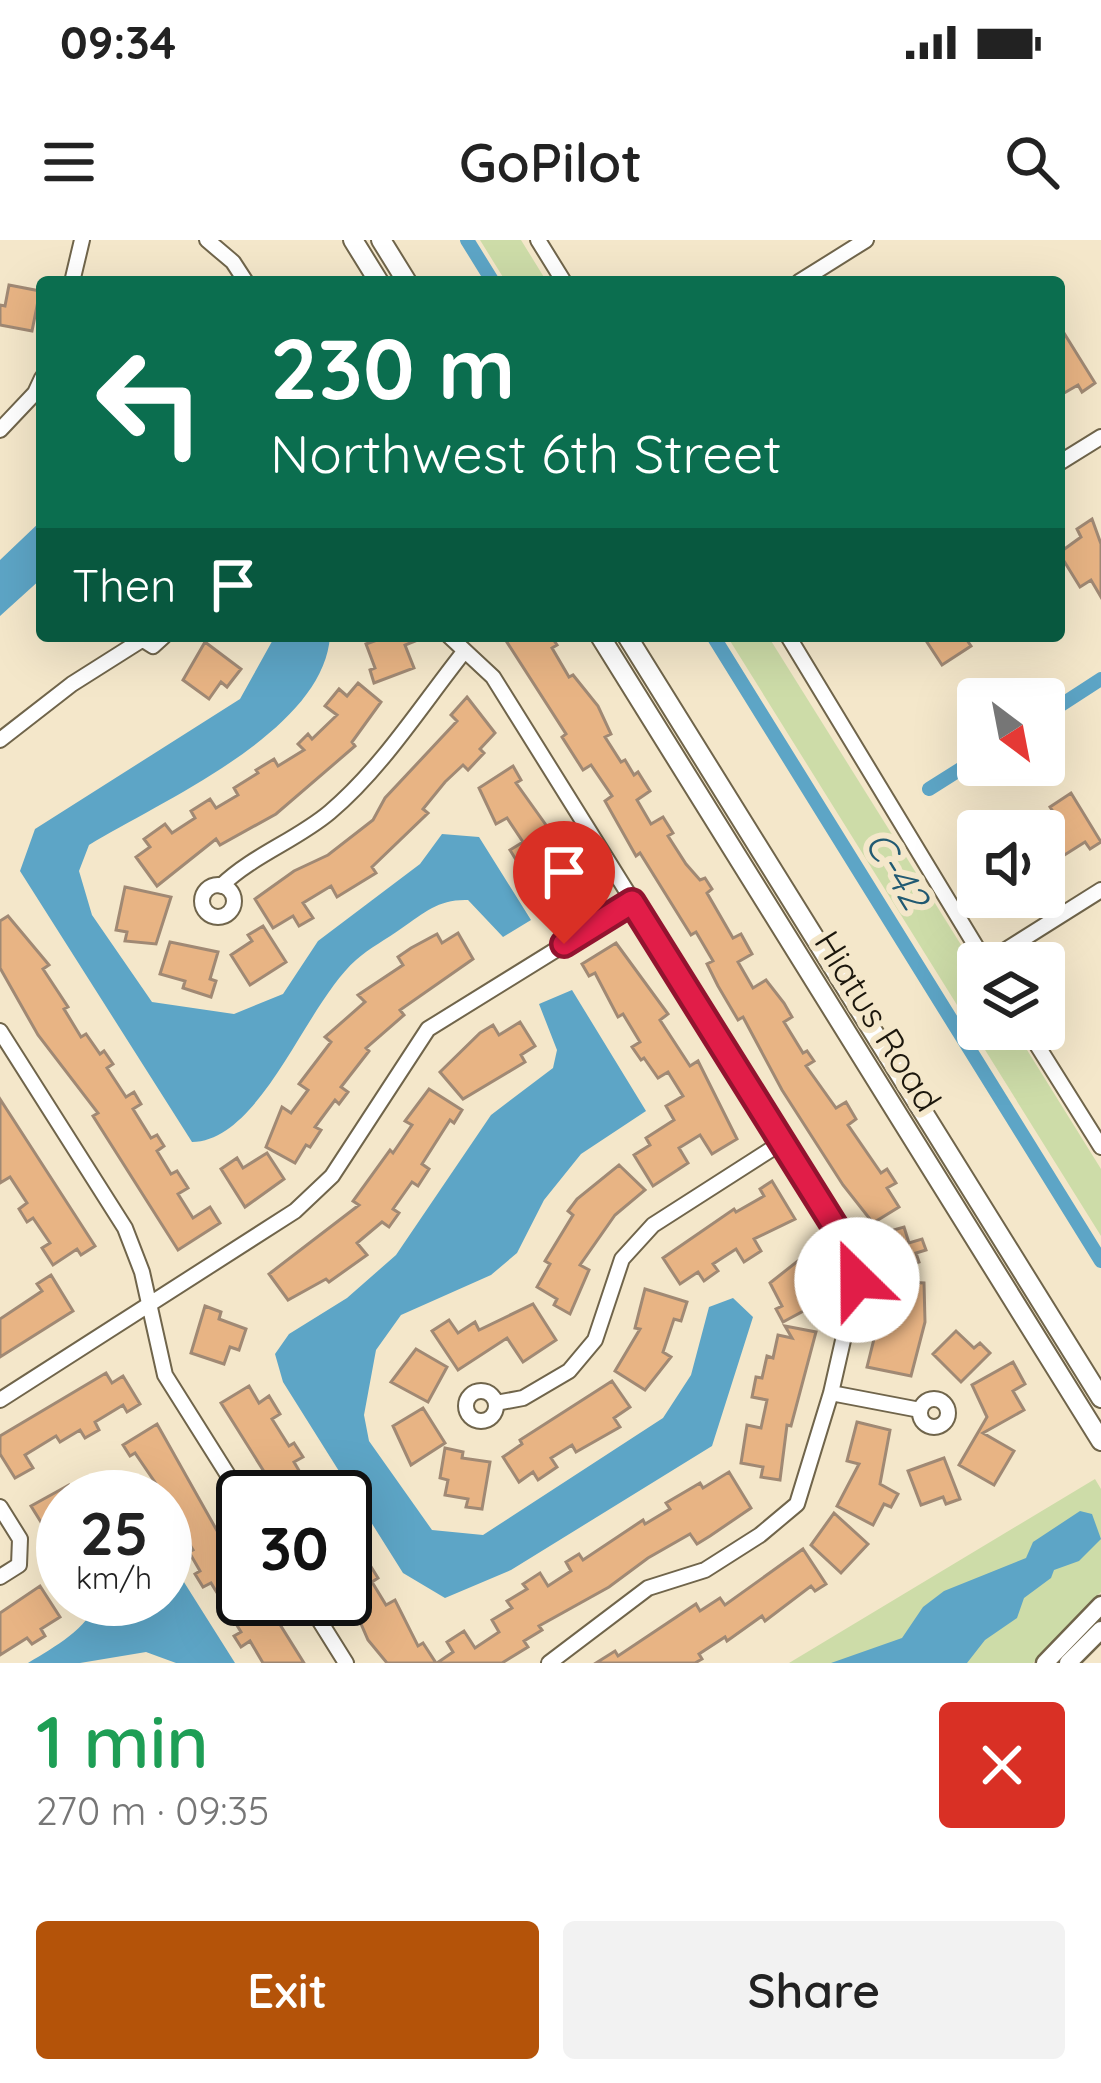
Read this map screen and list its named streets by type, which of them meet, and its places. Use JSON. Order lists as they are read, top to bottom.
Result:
{
  "streets": {
    "main road": ["Hiatus Road"]
  },
  "water": ["C-42"],
  "north": "bottom right",
  "page": {
    "status": "09:34",
    "header": "GoPilot",
    "turn": ["230 m", "Northwest 6th Street"],
    "then": "Then",
    "speed": "25 km/h",
    "limit": "30",
    "heading": ["1 min", "270 m · 09:35"],
    "buttons": ["Exit", "Share"]
  }
}
